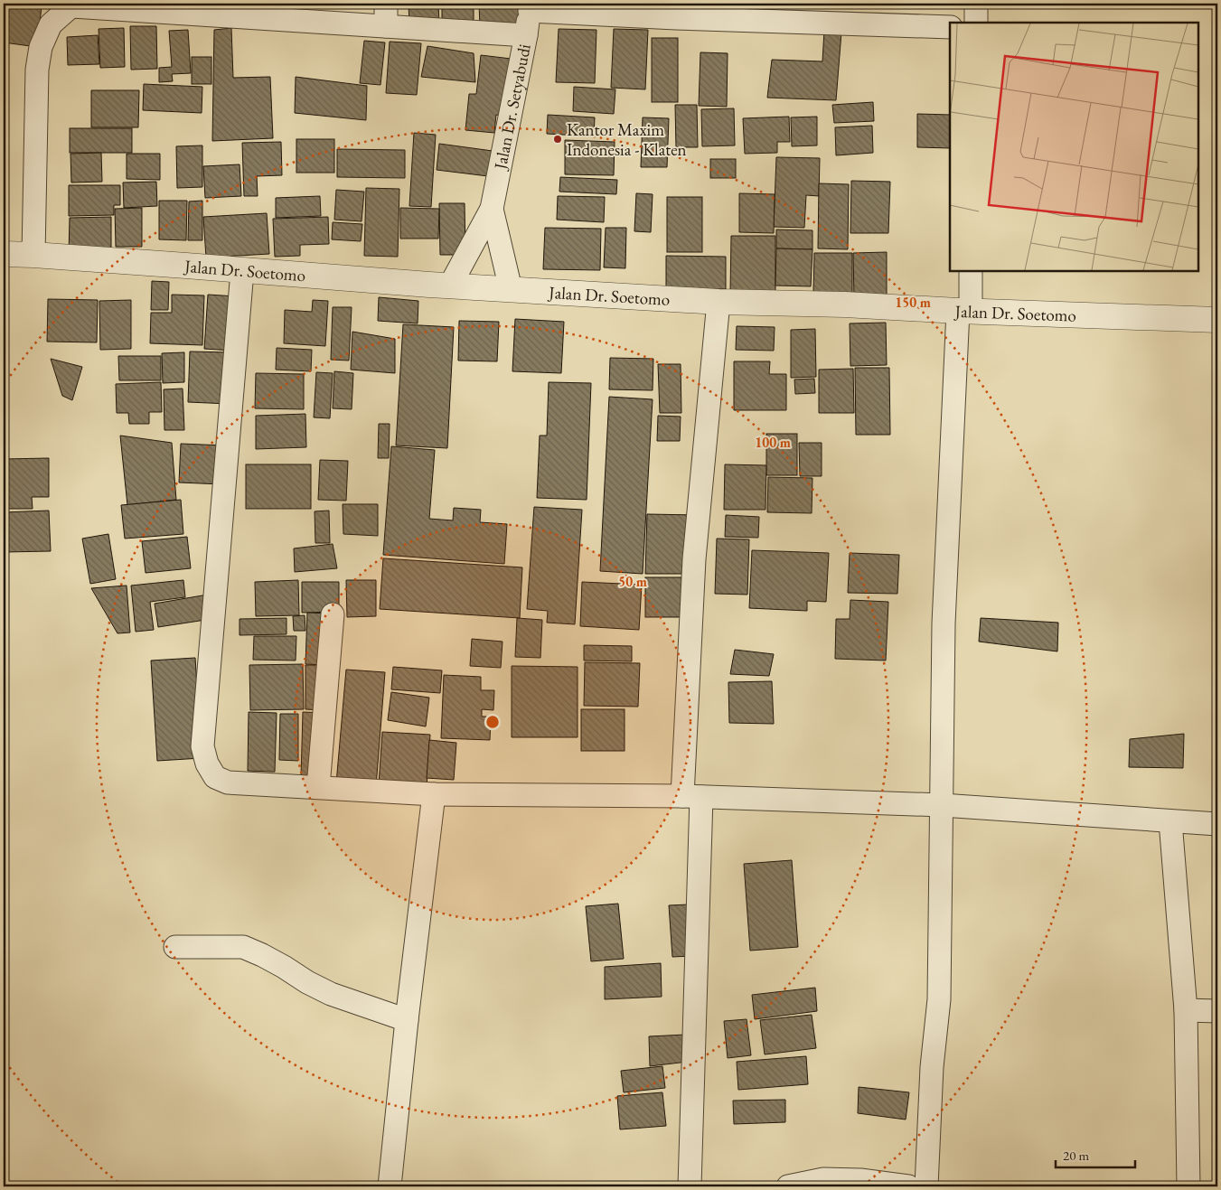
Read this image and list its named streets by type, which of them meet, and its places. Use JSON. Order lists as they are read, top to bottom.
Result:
{
  "streets": {
    "street": ["Jalan Dr. Setyabudi", "Jalan Dr. Soetomo"]
  },
  "crossings": [
    ["Jalan Dr. Setyabudi", "Jalan Dr. Soetomo"]
  ],
  "places": ["Kantor Maxim Indonesia - Klaten"],
  "scale_bar": "20 m",
  "rings": ["150 m", "100 m", "50 m"]
}
